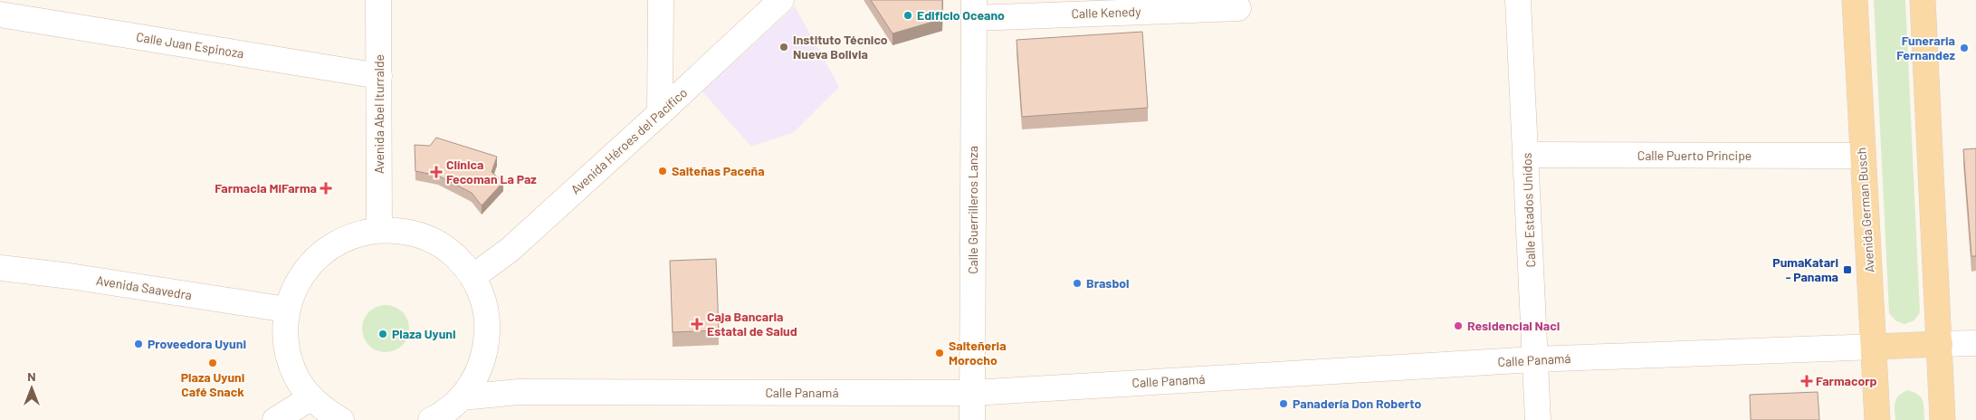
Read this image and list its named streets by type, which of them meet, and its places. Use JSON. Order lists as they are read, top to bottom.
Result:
{
  "streets": {
    "main road": ["Avenida German Busch"],
    "street": [
      "Calle Kenedy",
      "Calle Juan Espinoza",
      "Avenida Abel Iturralde",
      "Avenida Héroes del Pacífico",
      "Calle Puerto Principe",
      "Calle Guerrilleros Lanza",
      "Calle Estados Unidos",
      "Avenida Saavedra",
      "Calle Panamá"
    ]
  },
  "crossings": [
    ["Calle Kenedy", "Calle Guerrilleros Lanza"],
    ["Calle Juan Espinoza", "Avenida Abel Iturralde"],
    ["Calle Puerto Principe", "Calle Estados Unidos"],
    ["Calle Puerto Principe", "Avenida German Busch"],
    ["Calle Guerrilleros Lanza", "Calle Panamá"],
    ["Calle Estados Unidos", "Calle Panamá"],
    ["Avenida German Busch", "Calle Panamá"]
  ],
  "places": {
    "other": [
      "Edificio Oceano",
      "Instituto Técnico Nueva Bolivia",
      "Funeraria Fernandez",
      "Salteñas Paceña",
      "Brasbol",
      "Residencial Naci",
      "Plaza Uyuni",
      "Proveedora Uyuni",
      "Salteñeria Morocho",
      "Plaza Uyuni Café Snack",
      "Panadería Don Roberto"
    ],
    "health": [
      "Clínica Fecoman La Paz",
      "Farmacia MiFarma",
      "Caja Bancaria Estatal de Salud",
      "Farmacorp"
    ],
    "transit": ["PumaKatari - Panama"]
  },
  "north": "top"
}
